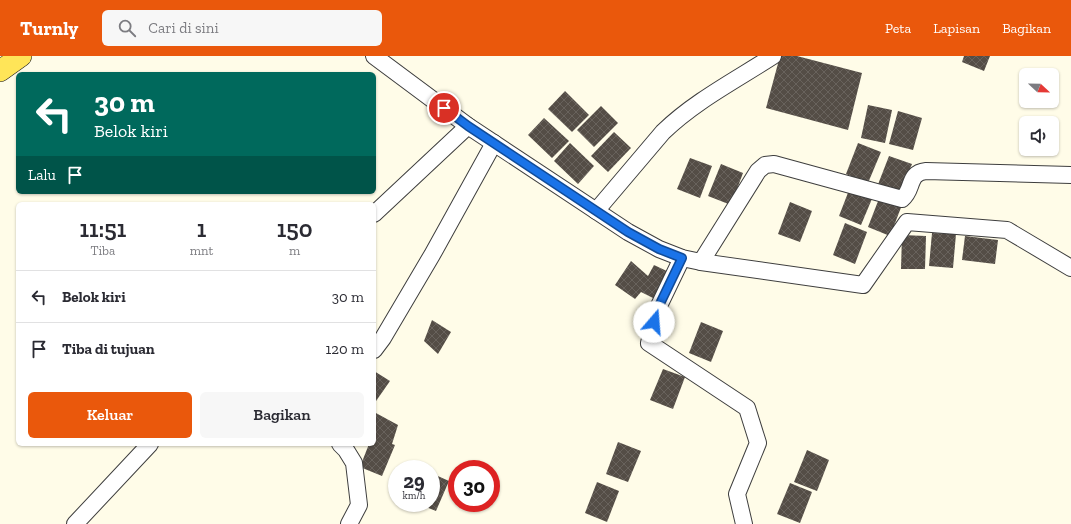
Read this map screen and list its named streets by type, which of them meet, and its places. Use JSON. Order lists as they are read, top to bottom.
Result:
{
  "north": "right",
  "page": {
    "header": "Turnly",
    "search": "Cari di sini",
    "nav": ["Peta", "Lapisan", "Bagikan"],
    "turn": ["30 m", "Belok kiri"],
    "then": "Lalu",
    "eta": [
      "11:51",
      "Tiba",
      "1",
      "mnt",
      "150",
      "m"
    ],
    "list": [
      {
        "name": "Belok kiri",
        "value": "30 m"
      },
      {
        "name": "Tiba di tujuan",
        "value": "120 m"
      }
    ],
    "buttons": ["Keluar", "Bagikan"],
    "speed": "29 km/h",
    "limit": "30"
  }
}
